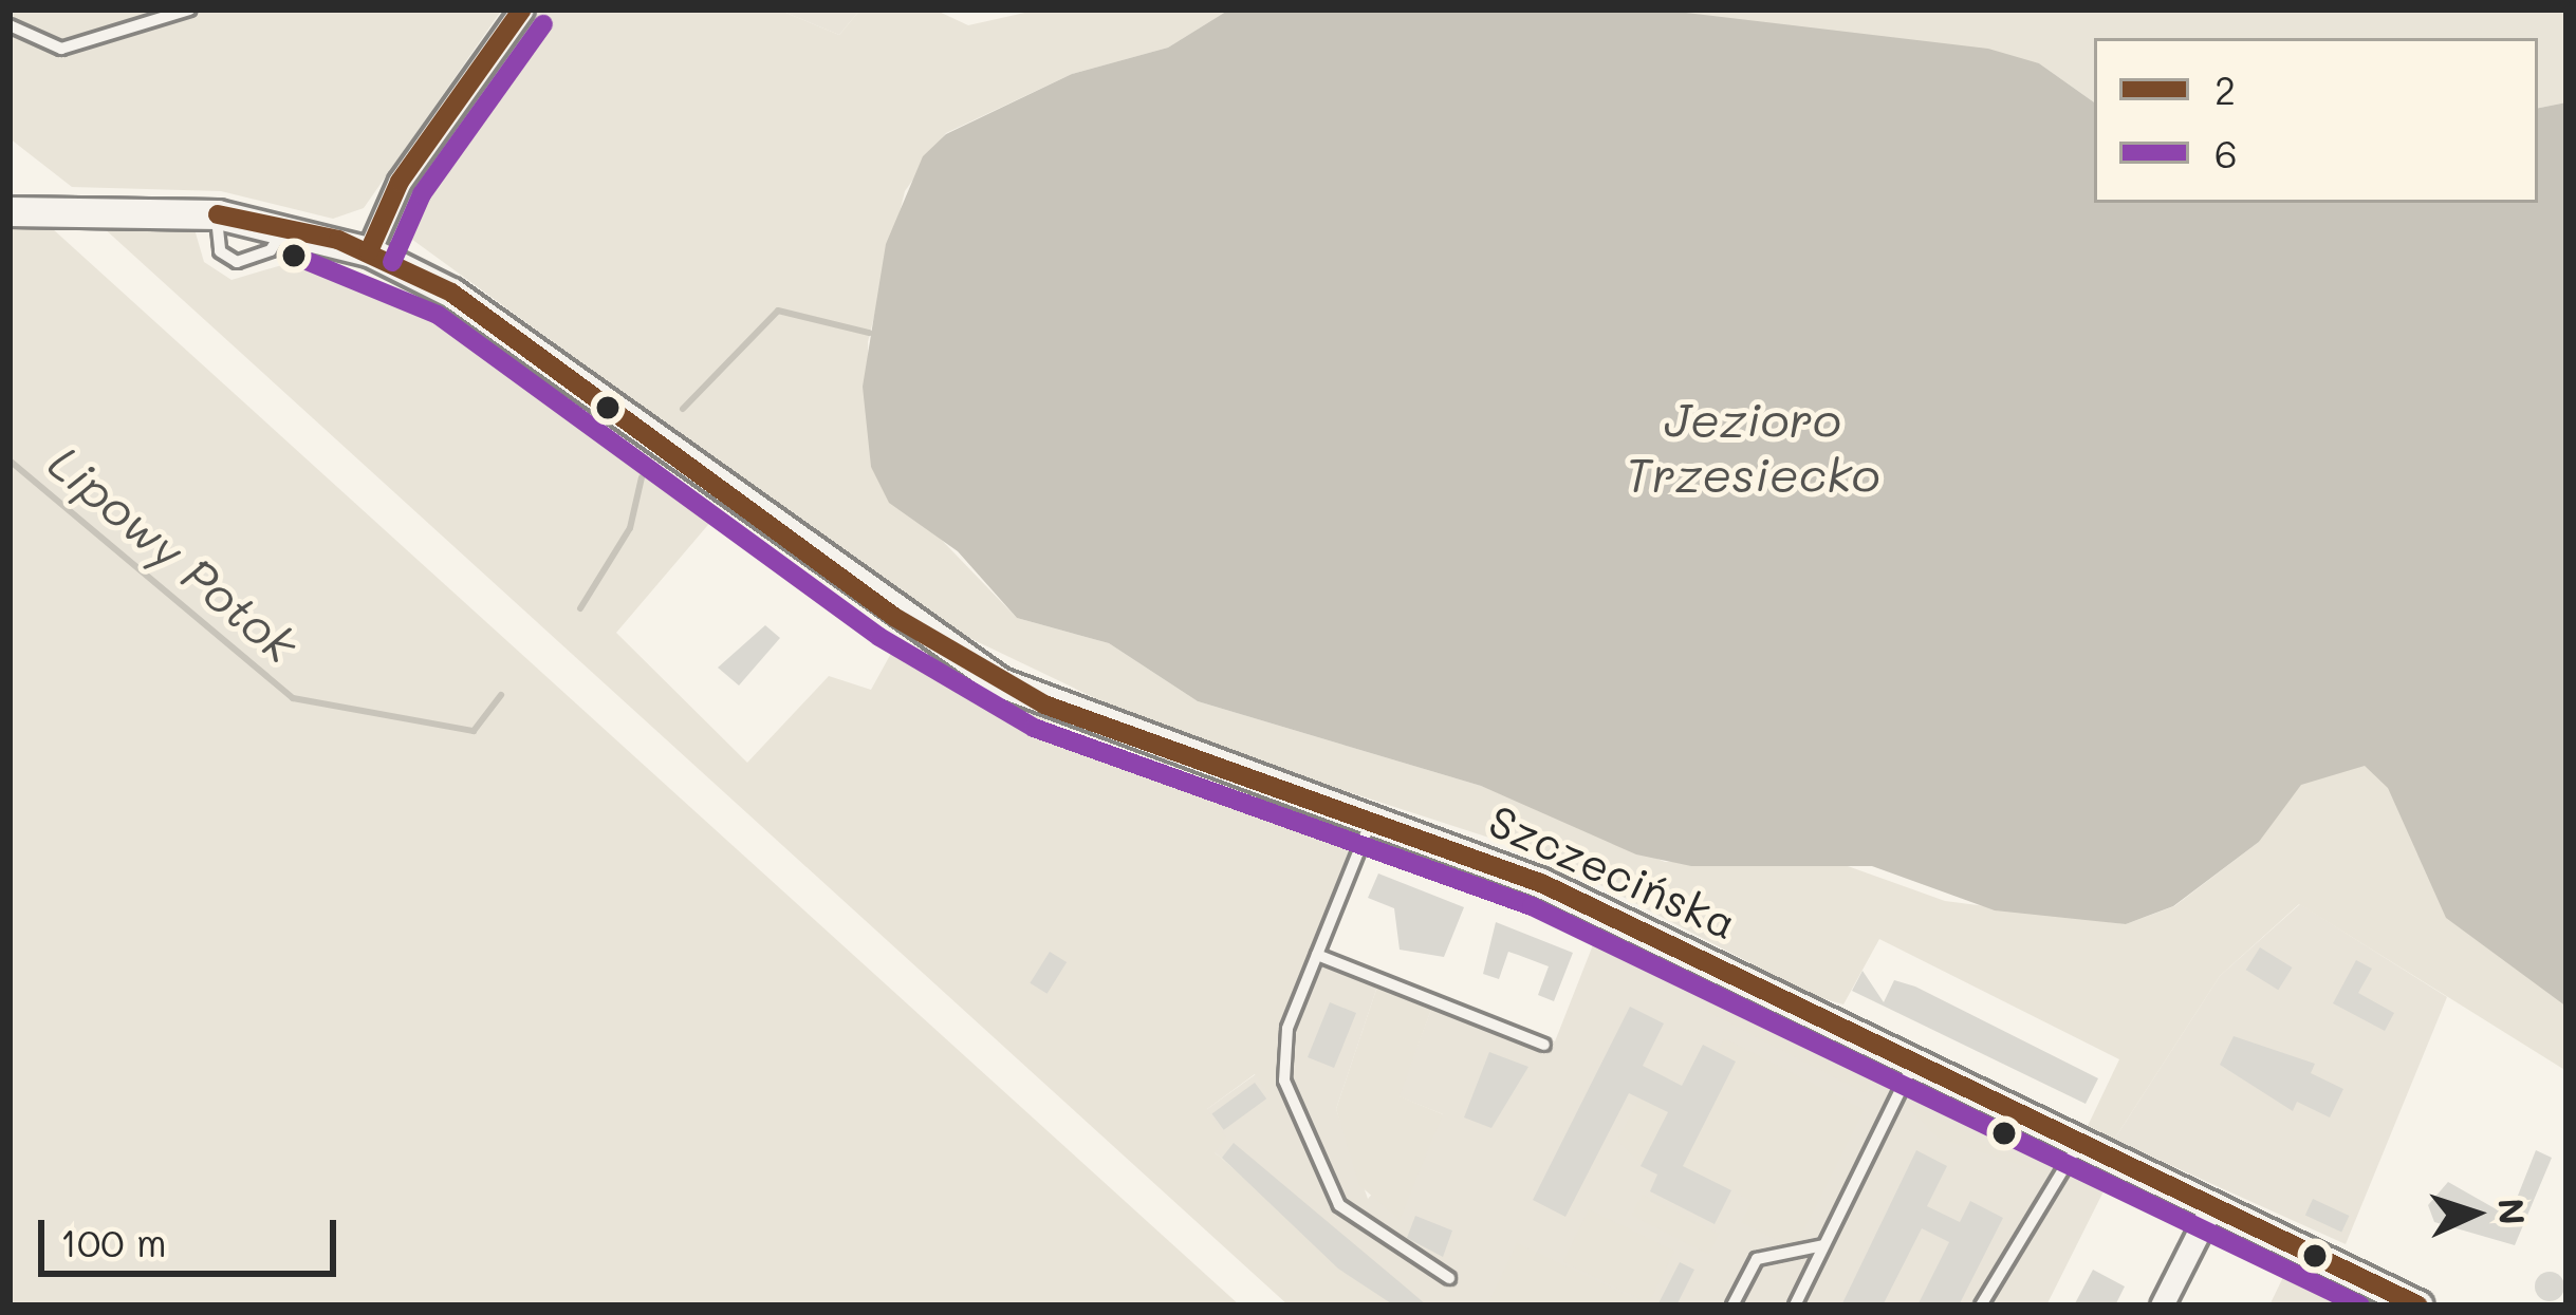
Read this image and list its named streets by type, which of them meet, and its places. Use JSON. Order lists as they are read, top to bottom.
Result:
{
  "streets": {
    "street": ["Szczecińska"]
  },
  "water": ["Jezioro Trzesiecko", "Lipowy Potok"],
  "lines": ["transit line 2", "transit line 6"],
  "legend": ["2", "6"],
  "scale_bar": "100 m",
  "north": "right"
}
